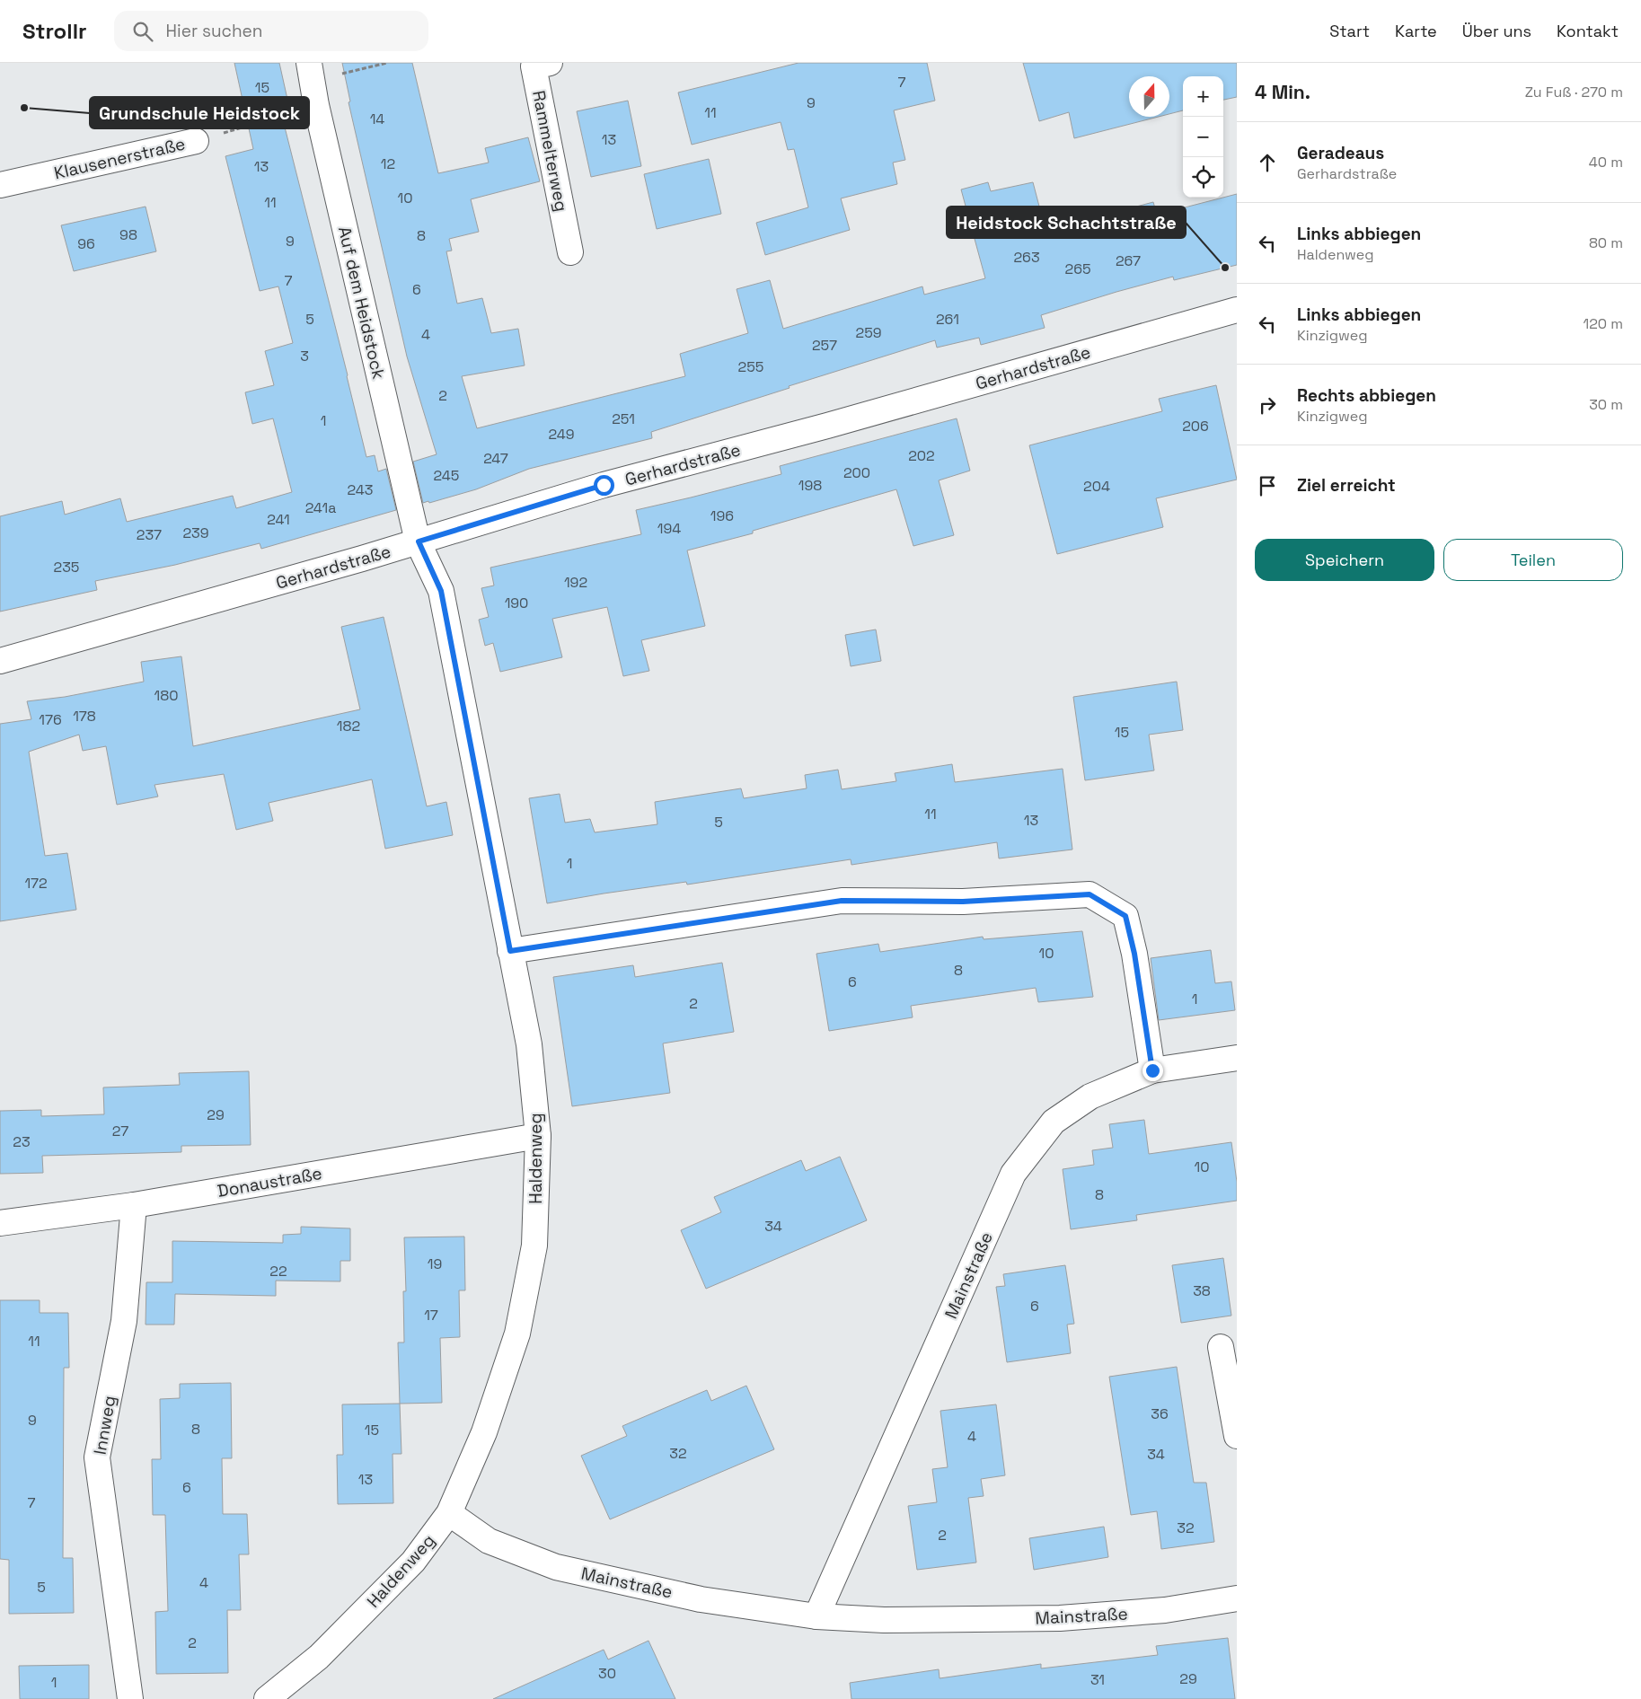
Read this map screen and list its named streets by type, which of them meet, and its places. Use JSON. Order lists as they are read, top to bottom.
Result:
{
  "streets": {
    "street": [
      "Rammelterweg",
      "Klausenerstraße",
      "Auf dem Heidstock",
      "Gerhardstraße",
      "Haldenweg",
      "Donaustraße",
      "Mainstraße",
      "Innweg"
    ]
  },
  "crossings": [
    ["Klausenerstraße", "Auf dem Heidstock"],
    ["Auf dem Heidstock", "Gerhardstraße"],
    ["Auf dem Heidstock", "Haldenweg"],
    ["Gerhardstraße", "Haldenweg"],
    ["Haldenweg", "Donaustraße"],
    ["Haldenweg", "Mainstraße"],
    ["Donaustraße", "Innweg"]
  ],
  "places": ["Grundschule Heidstock", "Heidstock Schachtstraße"],
  "house_numbers": [
    "7",
    "15",
    "9",
    "11",
    "14",
    "13",
    "12",
    "13",
    "10",
    "11",
    "98",
    "8",
    "9",
    "96",
    "263",
    "267",
    "265",
    "7",
    "6",
    "5",
    "261",
    "259",
    "4",
    "257",
    "3",
    "255",
    "2",
    "251",
    "1",
    "206",
    "249",
    "202",
    "247",
    "200",
    "245",
    "198",
    "204",
    "243",
    "241a",
    "196",
    "241",
    "194",
    "239",
    "237",
    "235",
    "192",
    "190",
    "180",
    "178",
    "176",
    "182",
    "15",
    "11",
    "13",
    "5",
    "1",
    "172",
    "10",
    "8",
    "6",
    "1",
    "2",
    "29",
    "27",
    "23",
    "10",
    "8",
    "34",
    "19",
    "22",
    "38",
    "6",
    "17",
    "11",
    "36",
    "9",
    "8",
    "15",
    "4",
    "32",
    "34",
    "13",
    "6",
    "7",
    "32",
    "2",
    "4",
    "5",
    "2",
    "30",
    "29",
    "31",
    "1"
  ],
  "north": "top",
  "page": {
    "header": "Strollr",
    "search": "Hier suchen",
    "nav": [
      "Start",
      "Karte",
      "Über uns",
      "Kontakt"
    ],
    "heading": ["4 Min.", "Zu Fuß · 270 m"],
    "map_buttons": ["+", "−"],
    "list": [
      ["Geradeaus", "Gerhardstraße", "40 m"],
      ["Links abbiegen", "Haldenweg", "80 m"],
      ["Links abbiegen", "Kinzigweg", "120 m"],
      ["Rechts abbiegen", "Kinzigweg", "30 m"],
      "Ziel erreicht"
    ],
    "buttons": ["Speichern", "Teilen"]
  }
}
